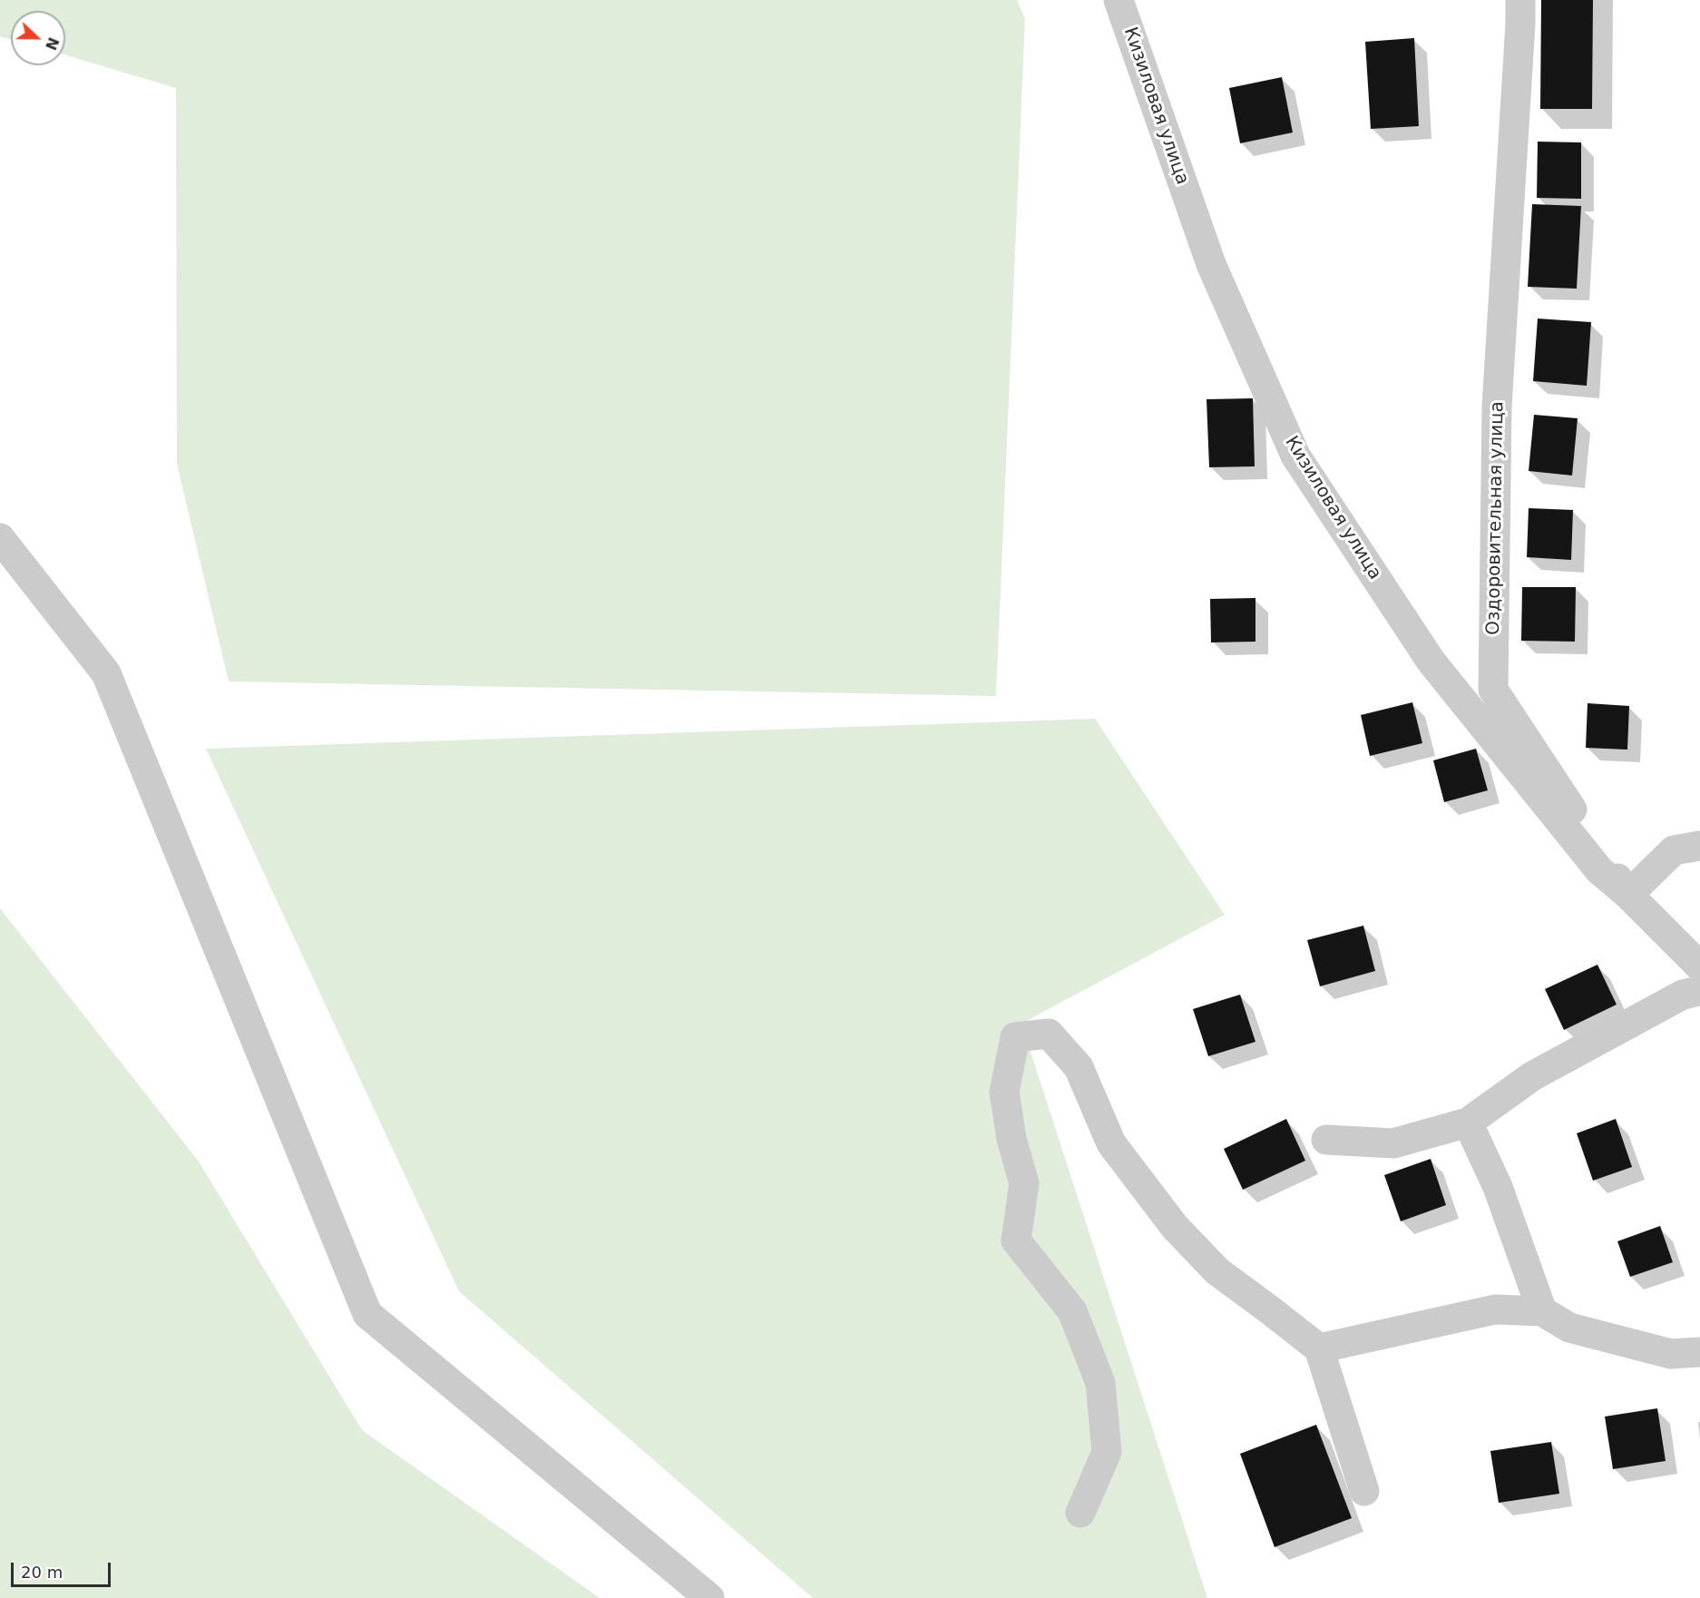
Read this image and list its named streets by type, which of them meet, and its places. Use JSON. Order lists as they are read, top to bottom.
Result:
{
  "streets": {
    "street": ["Кизиловая улица", "Оздоровительная улица"]
  },
  "crossings": [
    ["Кизиловая улица", "Оздоровительная улица"]
  ],
  "scale_bar": "20 m",
  "north": "right"
}
